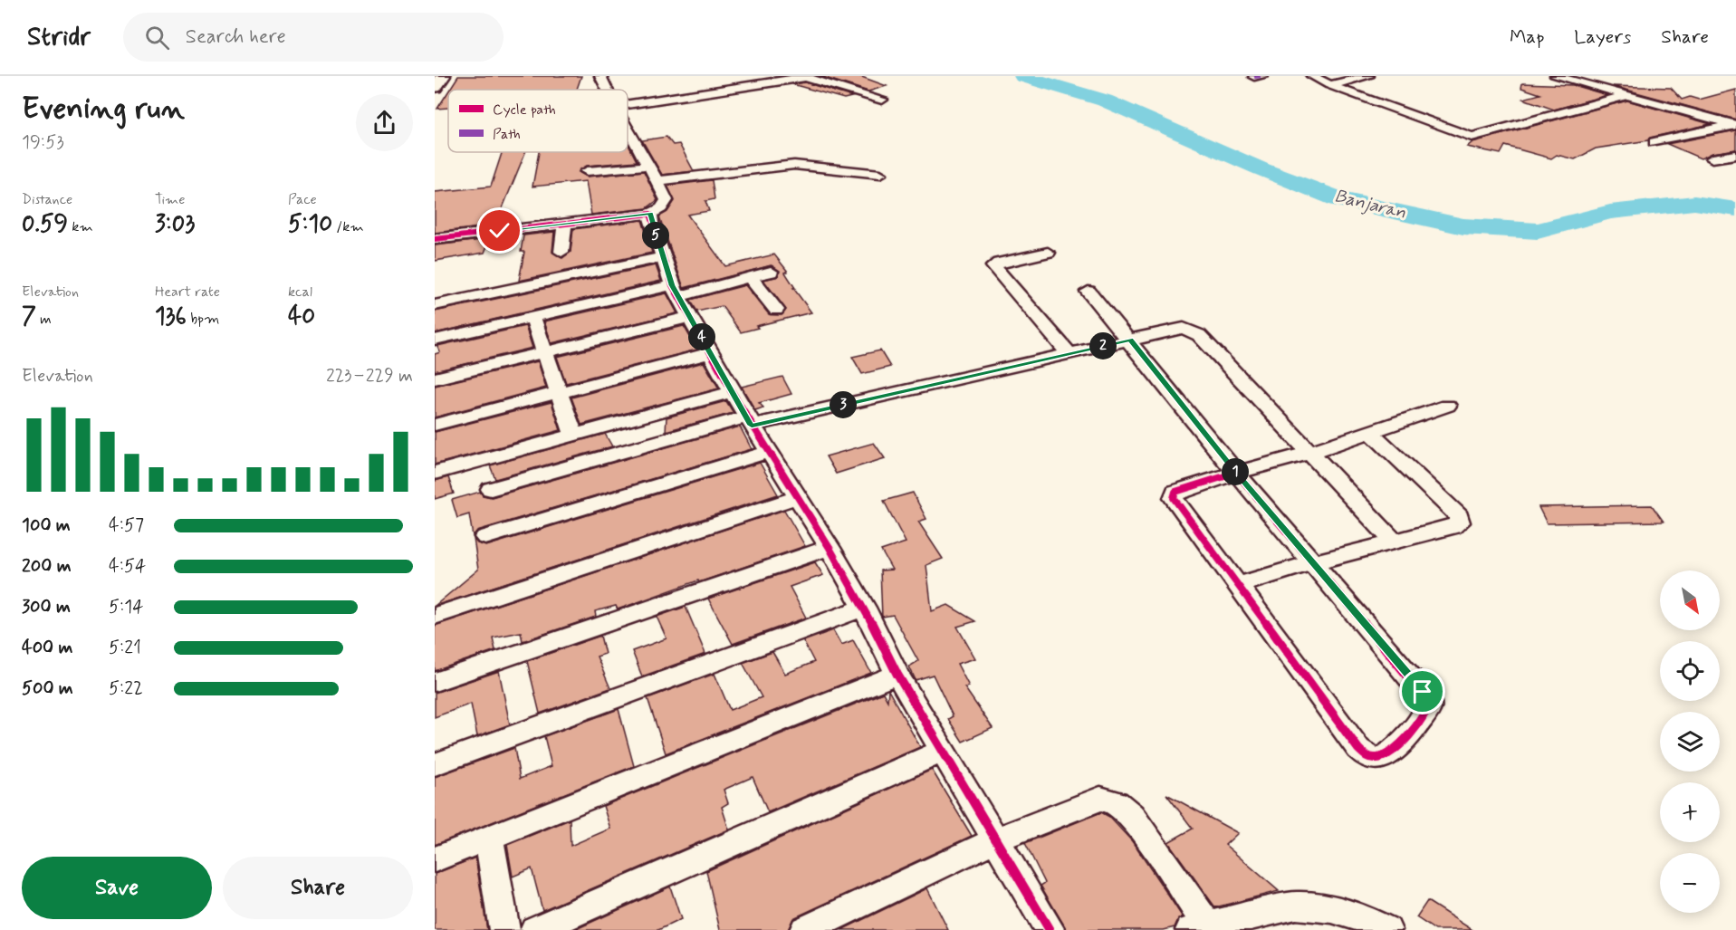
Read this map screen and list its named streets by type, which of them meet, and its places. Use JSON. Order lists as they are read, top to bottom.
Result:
{
  "water": ["Banjaran"],
  "legend": ["Cycle path", "Path"],
  "north": "bottom right",
  "page": {
    "header": "Stridr",
    "search": "Search here",
    "nav": ["Map", "Layers", "Share"],
    "heading": ["Evening run", "19:53"],
    "stats": [
      ["Distance", "0.59 km"],
      ["Time", "3:03"],
      ["Pace", "5:10 /km"],
      ["Elevation", "7 m"],
      ["Heart rate", "136 bpm"],
      ["kcal", "40"]
    ],
    "pins": [
      "5",
      "4",
      "2",
      "3",
      "1"
    ],
    "chart": ["Elevation", "223–229 m"],
    "list": [
      {
        "name": "100 m",
        "note": "4:57"
      },
      {
        "name": "200 m",
        "note": "4:54"
      },
      {
        "name": "300 m",
        "note": "5:14"
      },
      {
        "name": "400 m",
        "note": "5:21"
      },
      {
        "name": "500 m",
        "note": "5:22"
      }
    ],
    "map_buttons": ["+", "−"],
    "buttons": ["Save", "Share"]
  }
}
